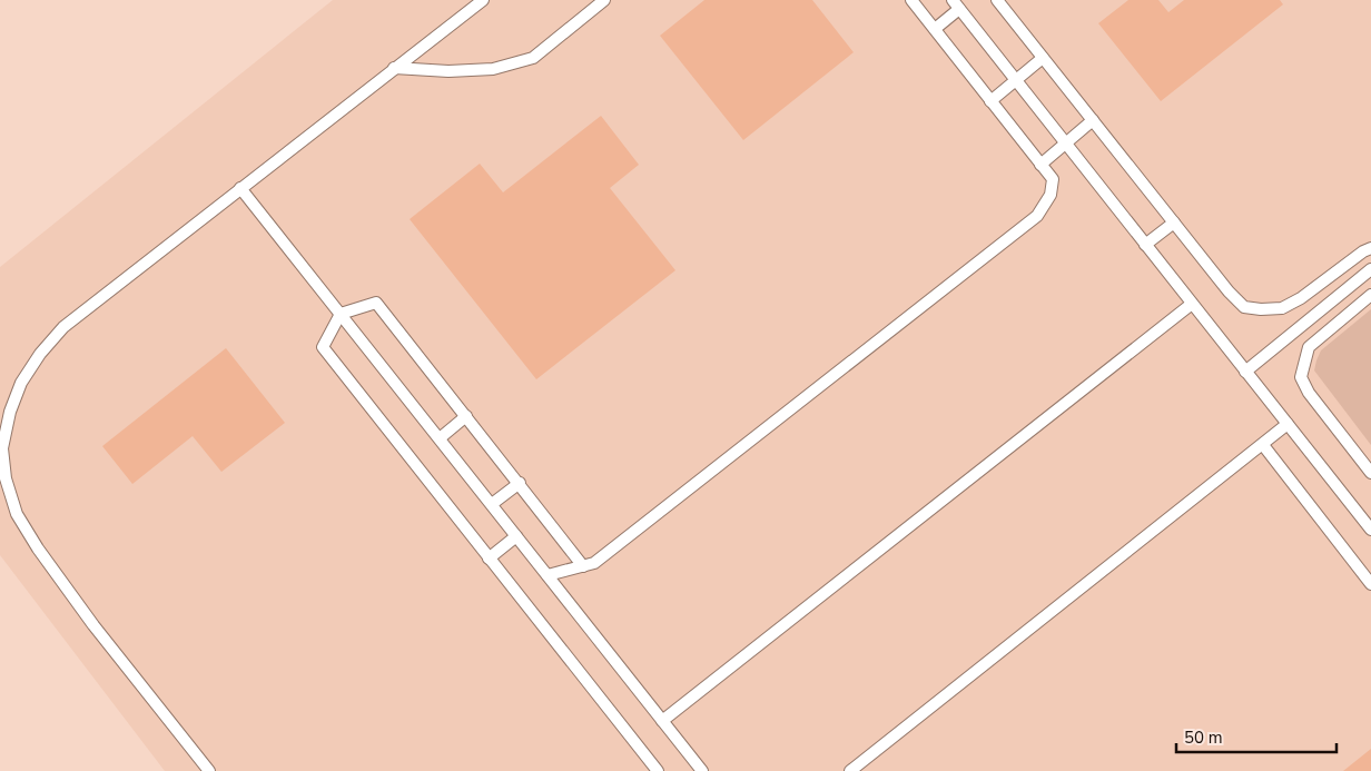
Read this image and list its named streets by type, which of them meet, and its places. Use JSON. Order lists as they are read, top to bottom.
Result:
{
  "scale_bar": "50 m"
}
